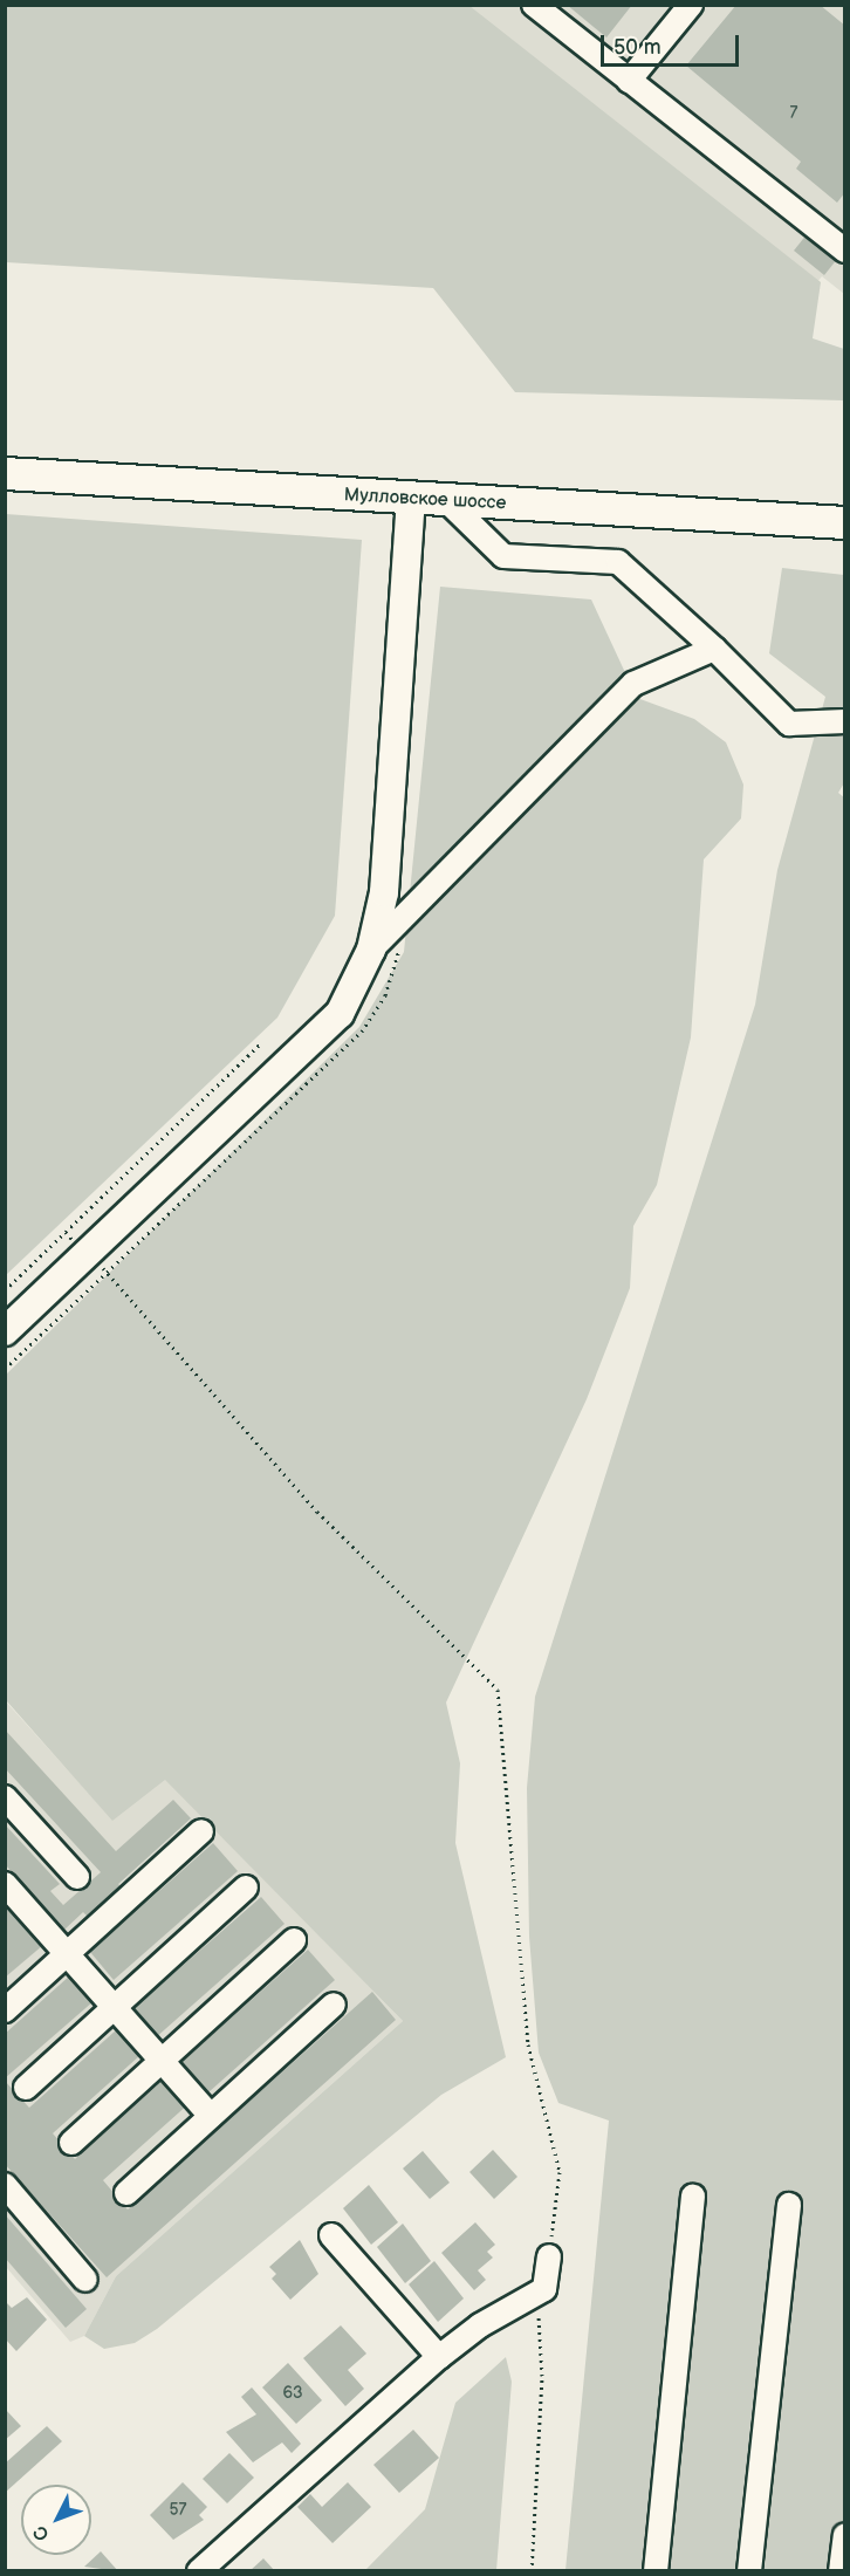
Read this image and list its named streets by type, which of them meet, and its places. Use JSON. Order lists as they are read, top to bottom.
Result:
{
  "streets": {
    "highway": ["Мулловское шоссе"]
  },
  "house_numbers": ["7", "63", "57"],
  "scale_bar": "50 m",
  "north": "bottom left"
}
